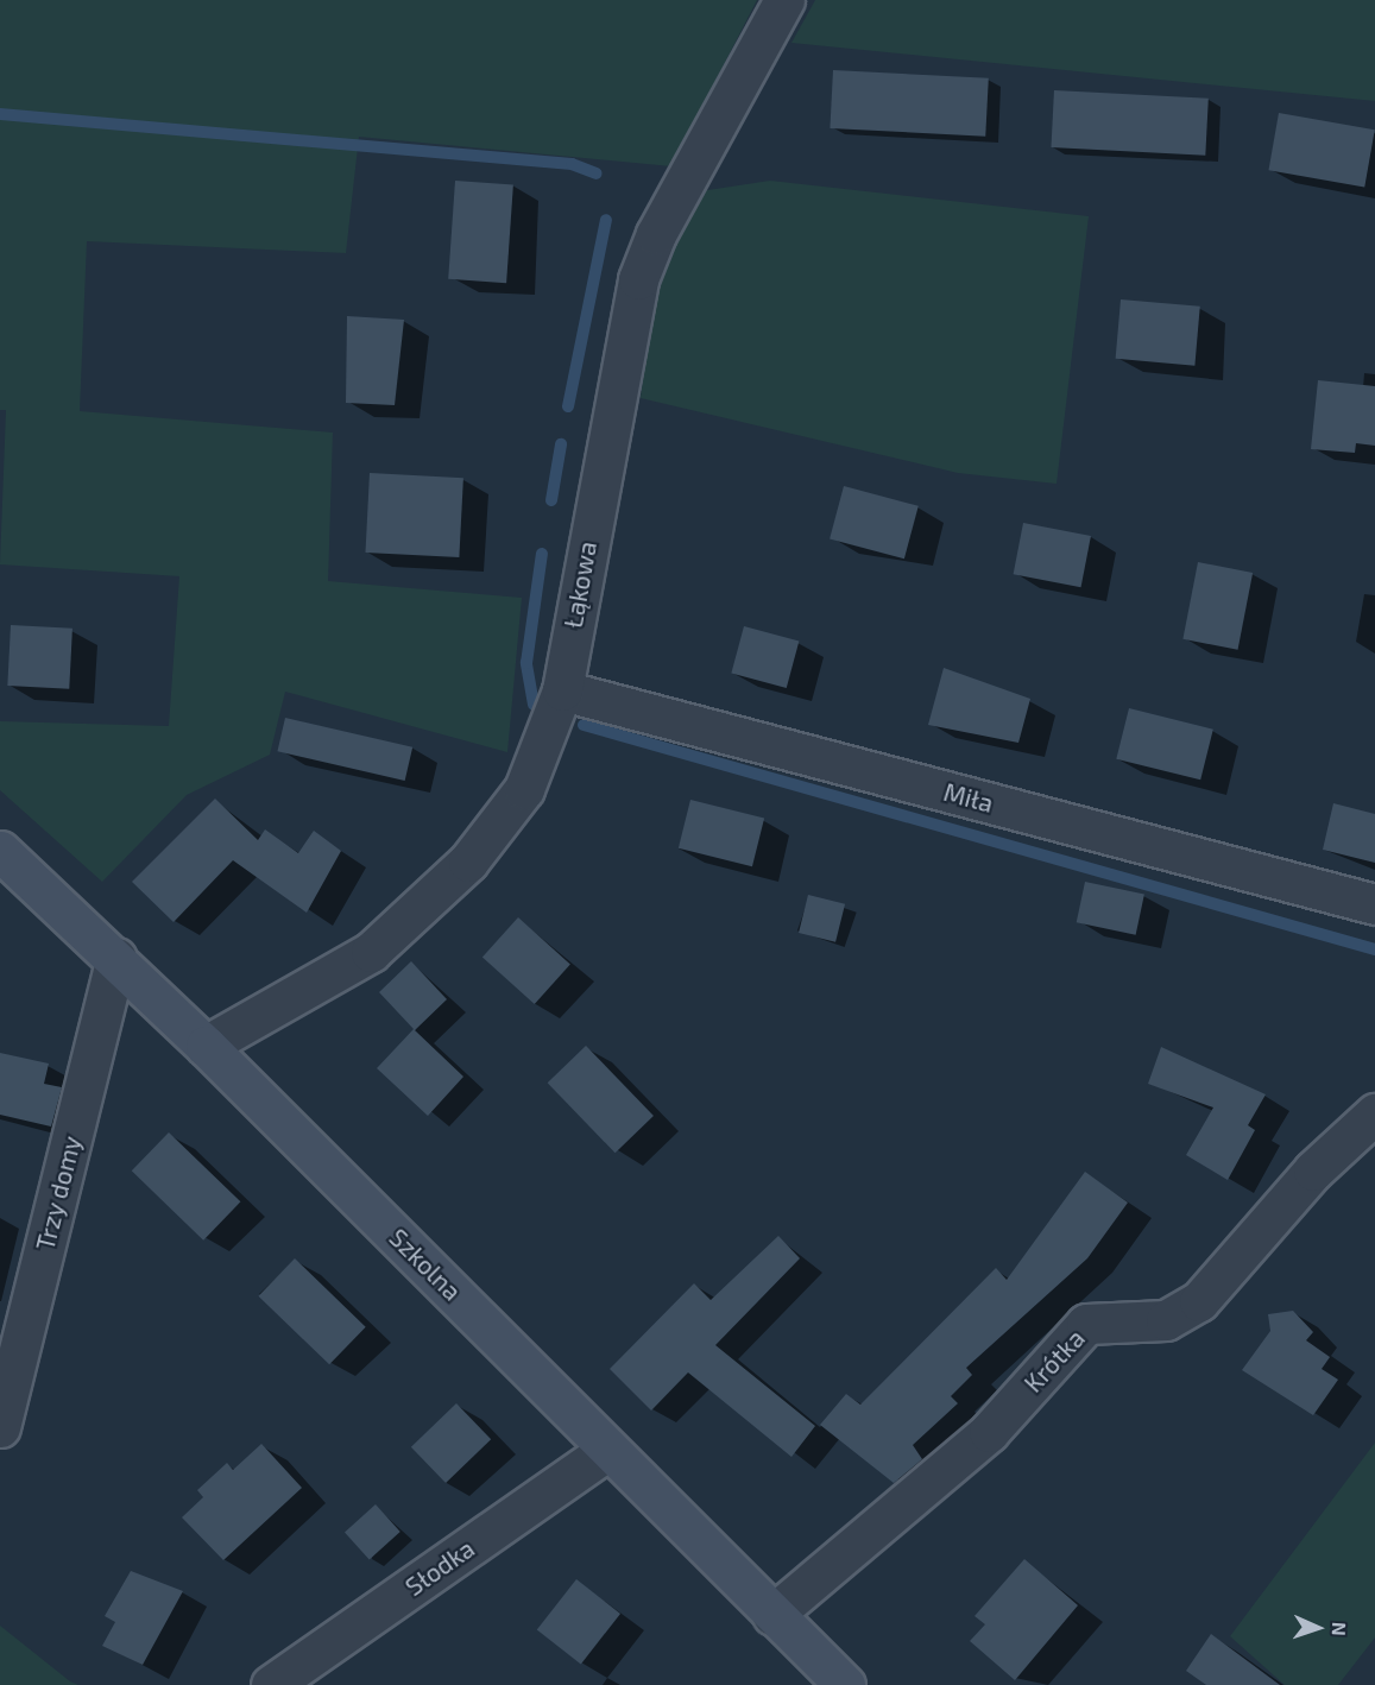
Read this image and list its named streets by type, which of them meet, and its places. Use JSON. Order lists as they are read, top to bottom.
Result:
{
  "streets": {
    "street": [
      "Łąkowa",
      "Miła",
      "Trzy domy",
      "Szkolna",
      "Krótka",
      "Słodka"
    ]
  },
  "crossings": [
    ["Łąkowa", "Miła"],
    ["Łąkowa", "Szkolna"],
    ["Trzy domy", "Szkolna"],
    ["Szkolna", "Krótka"],
    ["Szkolna", "Słodka"]
  ],
  "north": "right"
}
